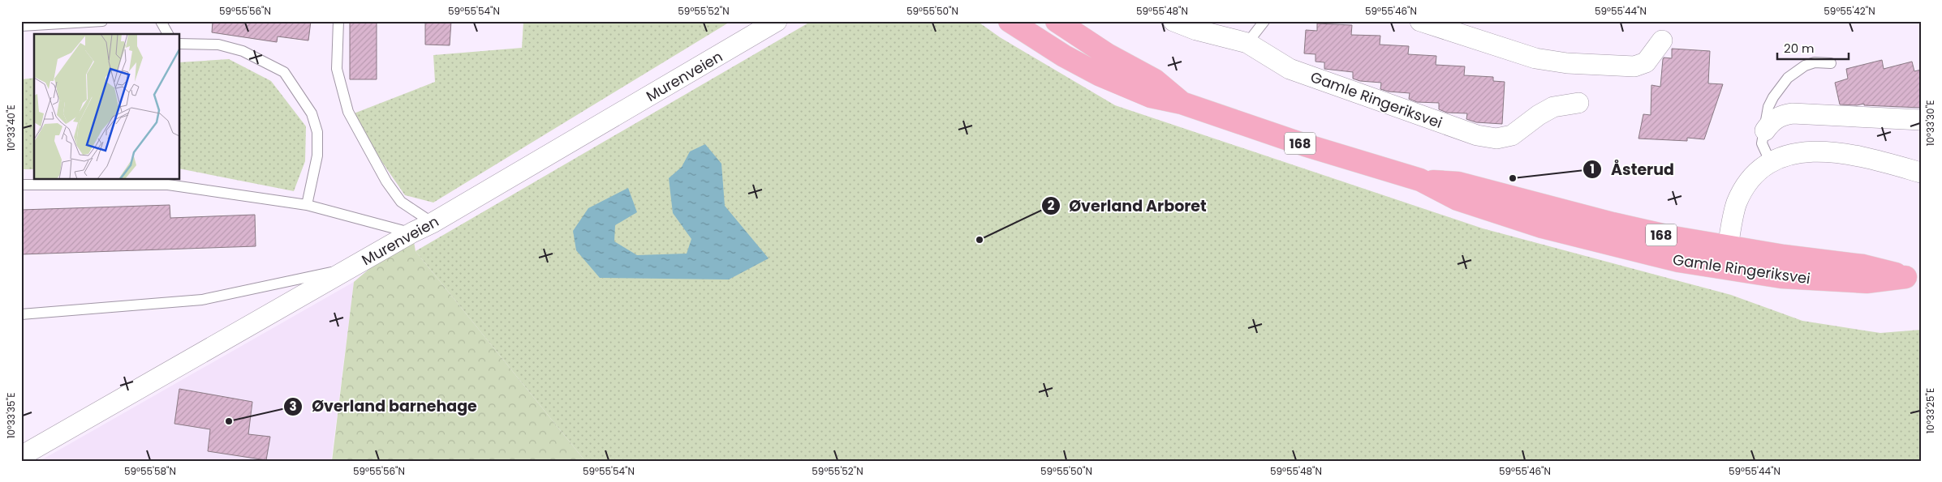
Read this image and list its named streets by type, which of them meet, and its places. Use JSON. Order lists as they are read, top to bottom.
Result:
{
  "streets": {
    "main road": ["Gamle Ringeriksvei", "168"],
    "street": ["Murenveien"]
  },
  "places": ["Åsterud", "Øverland Arboret", "Øverland barnehage"],
  "scale_bar": "20 m",
  "coordinates": [
    "59°55'56\"N",
    "59°55'54\"N",
    "59°55'52\"N",
    "59°55'50\"N",
    "59°55'48\"N",
    "59°55'46\"N",
    "59°55'44\"N",
    "59°55'42\"N",
    "10°33'30\"E",
    "10°33'40\"E",
    "10°33'25\"E",
    "10°33'35\"E",
    "59°55'58\"N"
  ]
}
